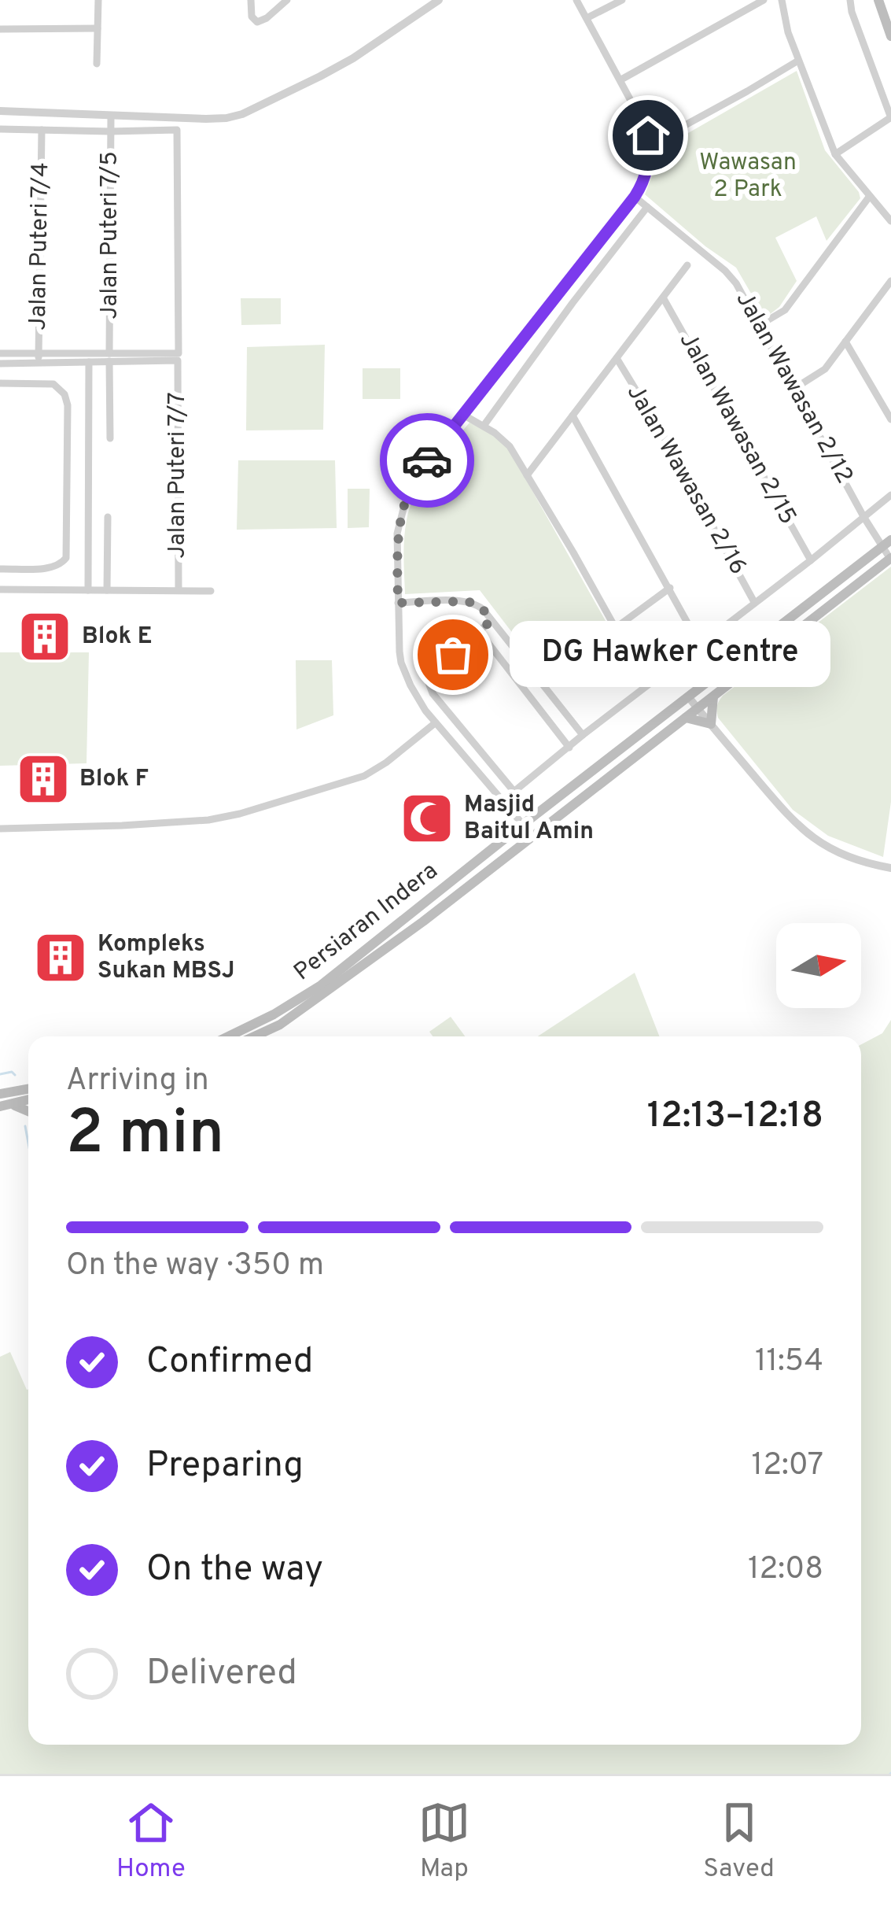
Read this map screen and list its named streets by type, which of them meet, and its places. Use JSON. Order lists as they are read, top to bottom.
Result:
{
  "streets": {
    "main road": ["Persiaran Indera"],
    "street": [
      "Jalan Puteri 7/5",
      "Jalan Puteri 7/4",
      "Jalan Wawasan 2/12",
      "Jalan Wawasan 2/15",
      "Jalan Puteri 7/7",
      "Jalan Wawasan 2/16"
    ]
  },
  "crossings": [
    ["Jalan Puteri 7/5", "Jalan Puteri 7/7"],
    ["Jalan Wawasan 2/12", "Persiaran Indera"]
  ],
  "parks": ["Wawasan 2 Park"],
  "places": {
    "building": ["Blok E", "Blok F", "Kompleks Sukan MBSJ"],
    "other": ["DG Hawker Centre"],
    "mosque": ["Masjid Baitul Amin"]
  },
  "north": "right",
  "page": {
    "bubble": "DG Hawker Centre",
    "heading": ["2 min", "Arriving in", "12:13–12:18"],
    "bar": "On the way · 350 m",
    "list": [
      ["Confirmed", "11:54"],
      ["Preparing", "12:07"],
      ["On the way", "12:08"],
      "Delivered"
    ],
    "tabs": ["Home", "Map", "Saved"]
  }
}
